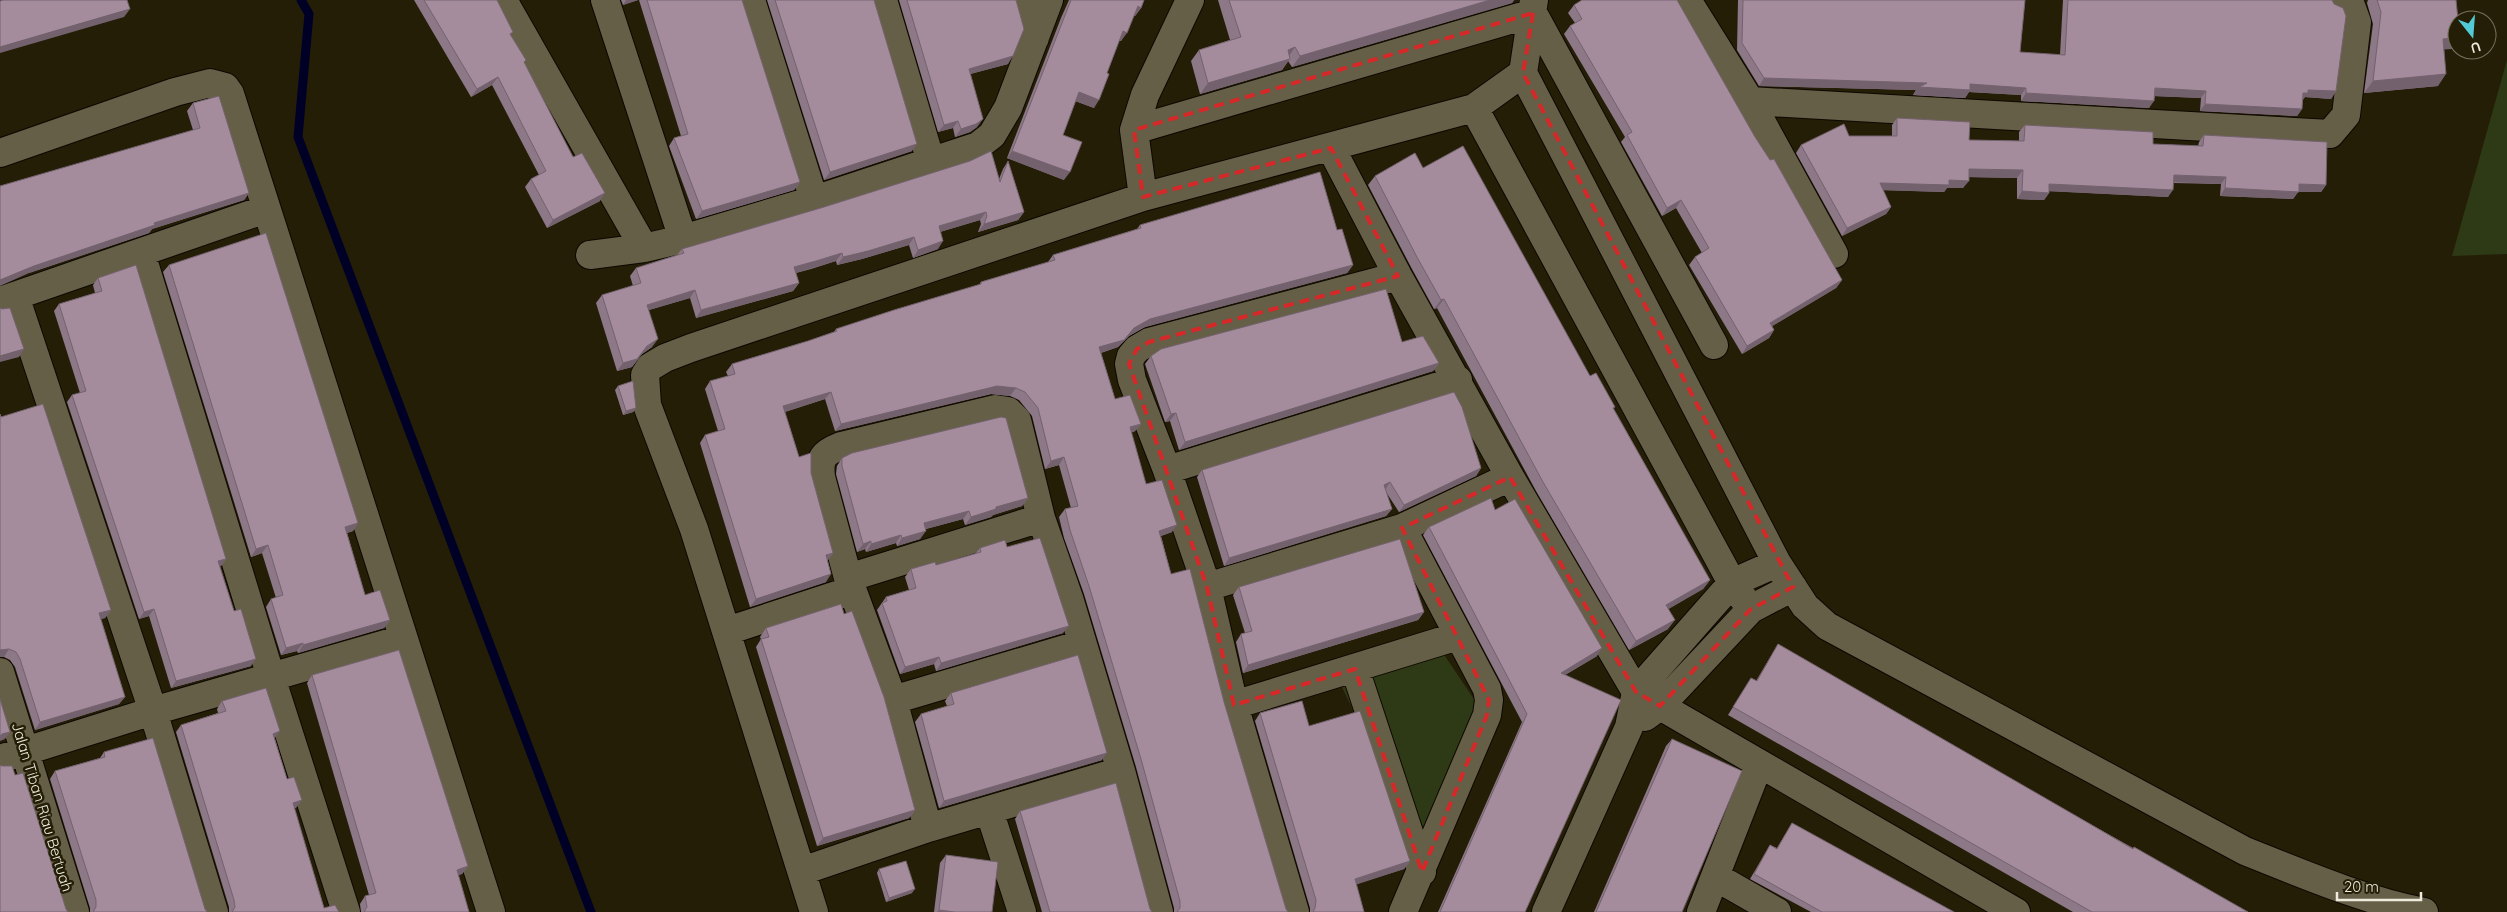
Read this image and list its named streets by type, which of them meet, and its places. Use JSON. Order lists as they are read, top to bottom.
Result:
{
  "streets": {
    "street": ["Jalan Tiban Riau Bertuah"]
  },
  "scale_bar": "20 m",
  "north": "bottom"
}
